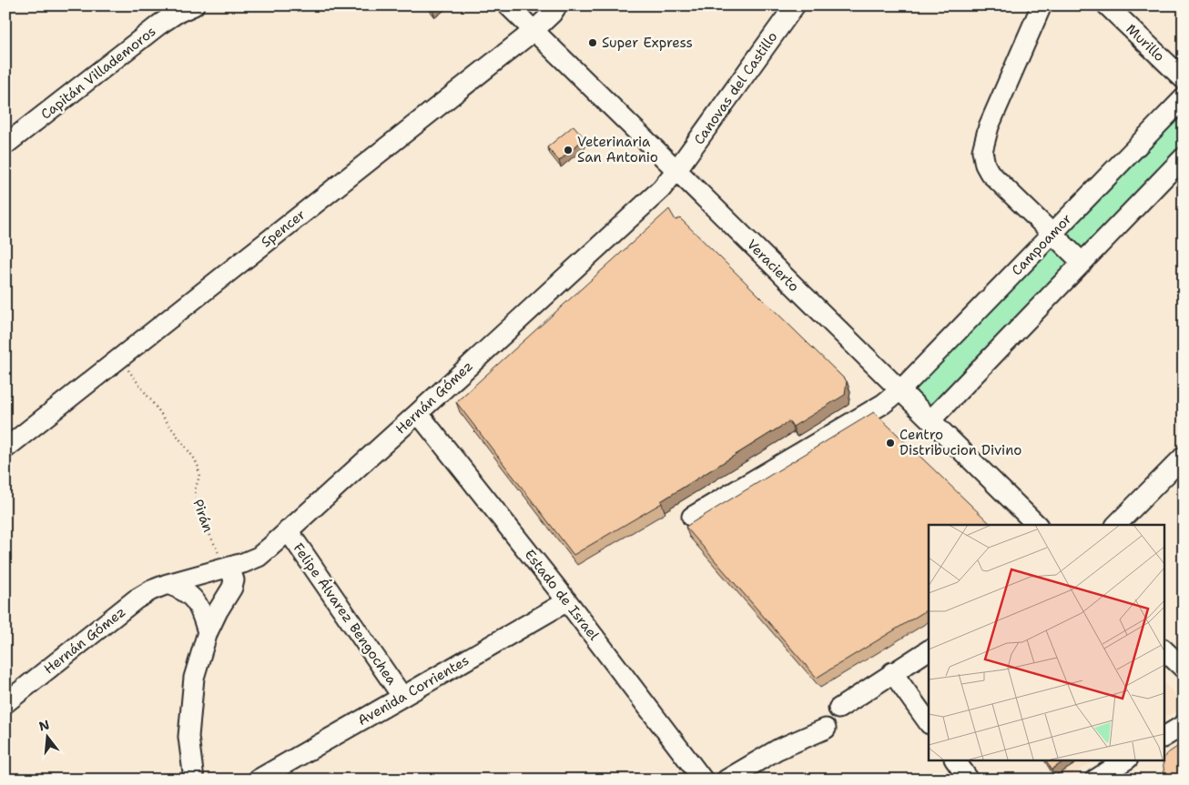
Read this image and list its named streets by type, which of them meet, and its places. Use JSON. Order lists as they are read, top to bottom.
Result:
{
  "streets": {
    "street": [
      "Murillo",
      "Capitán Villademoros",
      "Canovas del Castillo",
      "Spencer",
      "Campoamor",
      "Veracierto",
      "Hernán Gómez",
      "Estado de Israel",
      "Felipe Álvarez Bengochea",
      "Avenida Corrientes"
    ],
    "path": ["Pirán"]
  },
  "crossings": [
    ["Canovas del Castillo", "Veracierto"],
    ["Canovas del Castillo", "Hernán Gómez"],
    ["Spencer", "Veracierto"],
    ["Spencer", "Pirán"],
    ["Campoamor", "Veracierto"],
    ["Veracierto", "Hernán Gómez"],
    ["Hernán Gómez", "Pirán"],
    ["Hernán Gómez", "Estado de Israel"],
    ["Hernán Gómez", "Felipe Álvarez Bengochea"],
    ["Estado de Israel", "Avenida Corrientes"],
    ["Felipe Álvarez Bengochea", "Avenida Corrientes"]
  ],
  "places": ["Super Express", "Veterinaria San Antonio", "Centro Distribucion Divino"],
  "north": "top"
}
